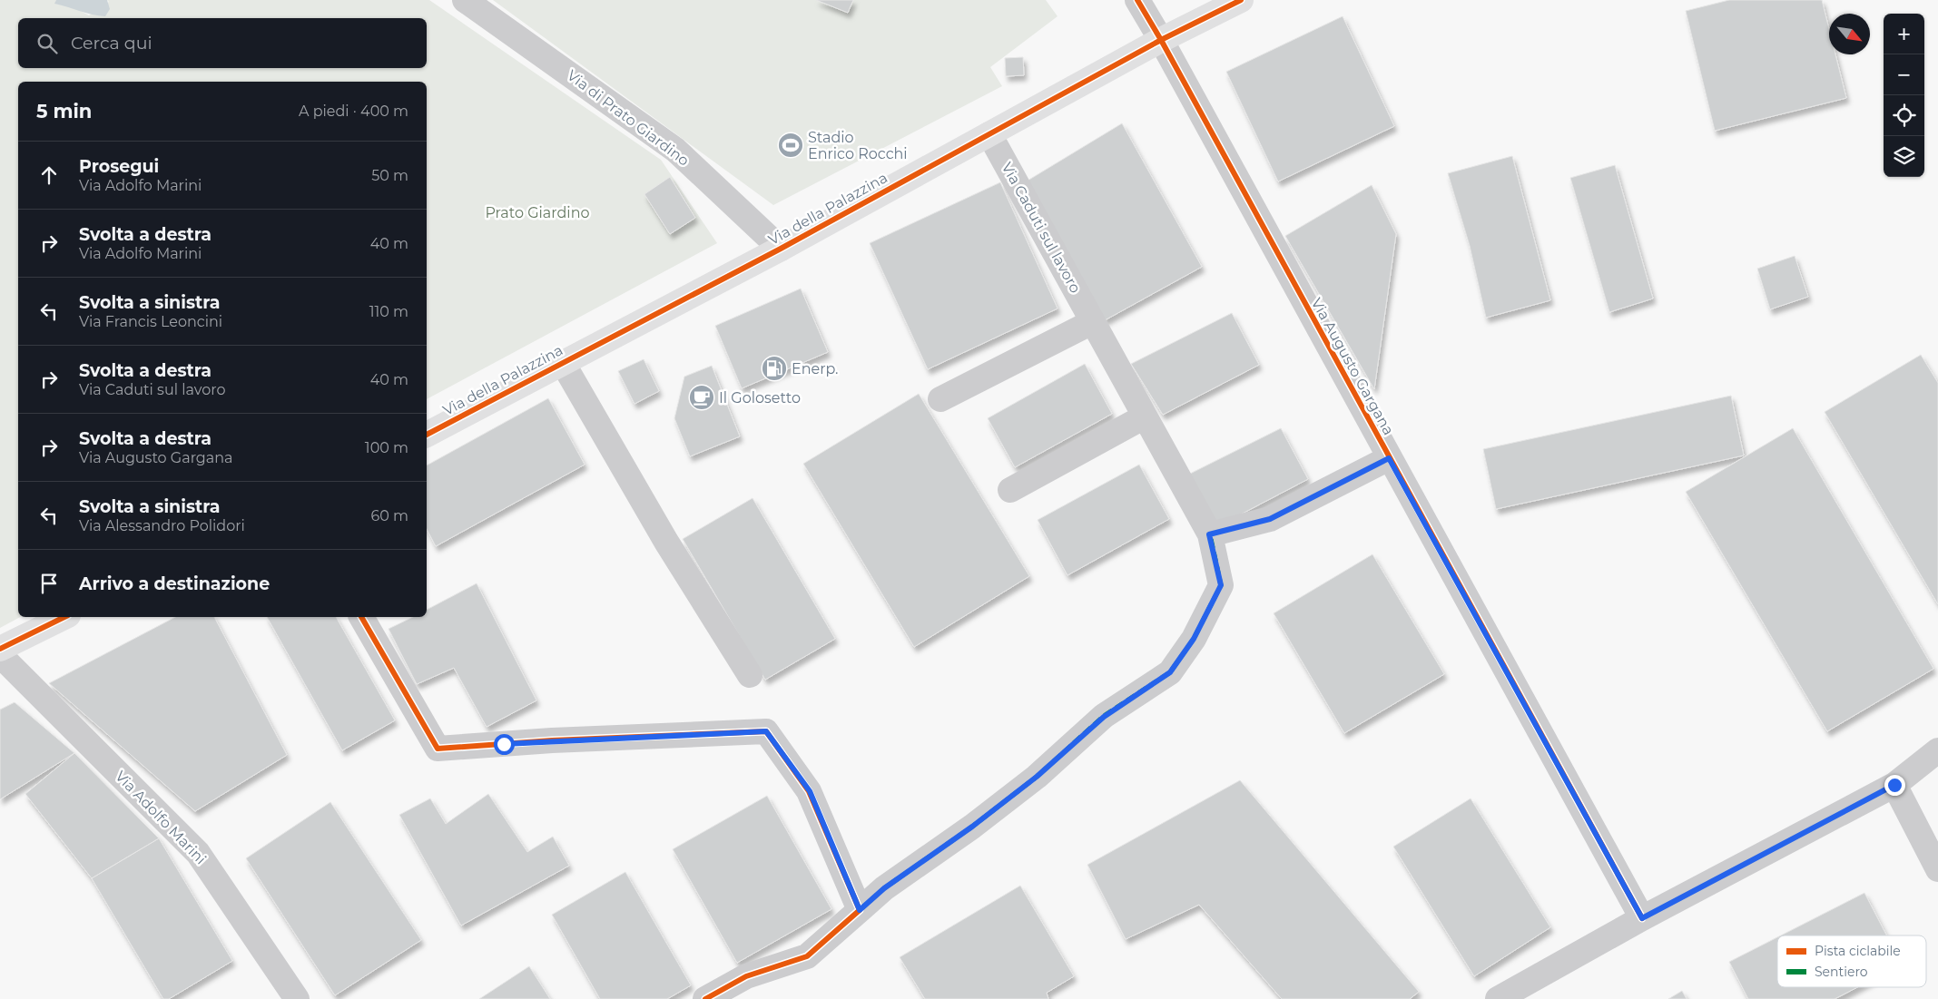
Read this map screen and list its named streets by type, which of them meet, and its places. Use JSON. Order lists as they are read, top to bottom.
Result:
{
  "streets": {
    "main road": ["Via della Palazzina"],
    "street": [
      "Via di Prato Giardino",
      "Via Caduti sul lavoro",
      "Via Augusto Gargana",
      "Via Adolfo Marini"
    ]
  },
  "crossings": [
    ["Via di Prato Giardino", "Via della Palazzina"],
    ["Via della Palazzina", "Via Caduti sul lavoro"],
    ["Via della Palazzina", "Via Augusto Gargana"]
  ],
  "parks": ["Prato Giardino"],
  "places": {
    "sports": ["Stadio Enrico Rocchi"],
    "fuel station": ["Enerp."],
    "cafe": ["Il Golosetto"]
  },
  "legend": ["Pista ciclabile", "Sentiero"],
  "north": "bottom right",
  "page": {
    "map_buttons": ["+", "−"],
    "search": "Cerca qui",
    "heading": ["5 min", "A piedi · 400 m"],
    "list": [
      ["Prosegui", "Via Adolfo Marini", "50 m"],
      ["Svolta a destra", "Via Adolfo Marini", "40 m"],
      ["Svolta a sinistra", "Via Francis Leoncini", "110 m"],
      ["Svolta a destra", "Via Caduti sul lavoro", "40 m"],
      ["Svolta a destra", "Via Augusto Gargana", "100 m"],
      ["Svolta a sinistra", "Via Alessandro Polidori", "60 m"],
      "Arrivo a destinazione"
    ]
  }
}
